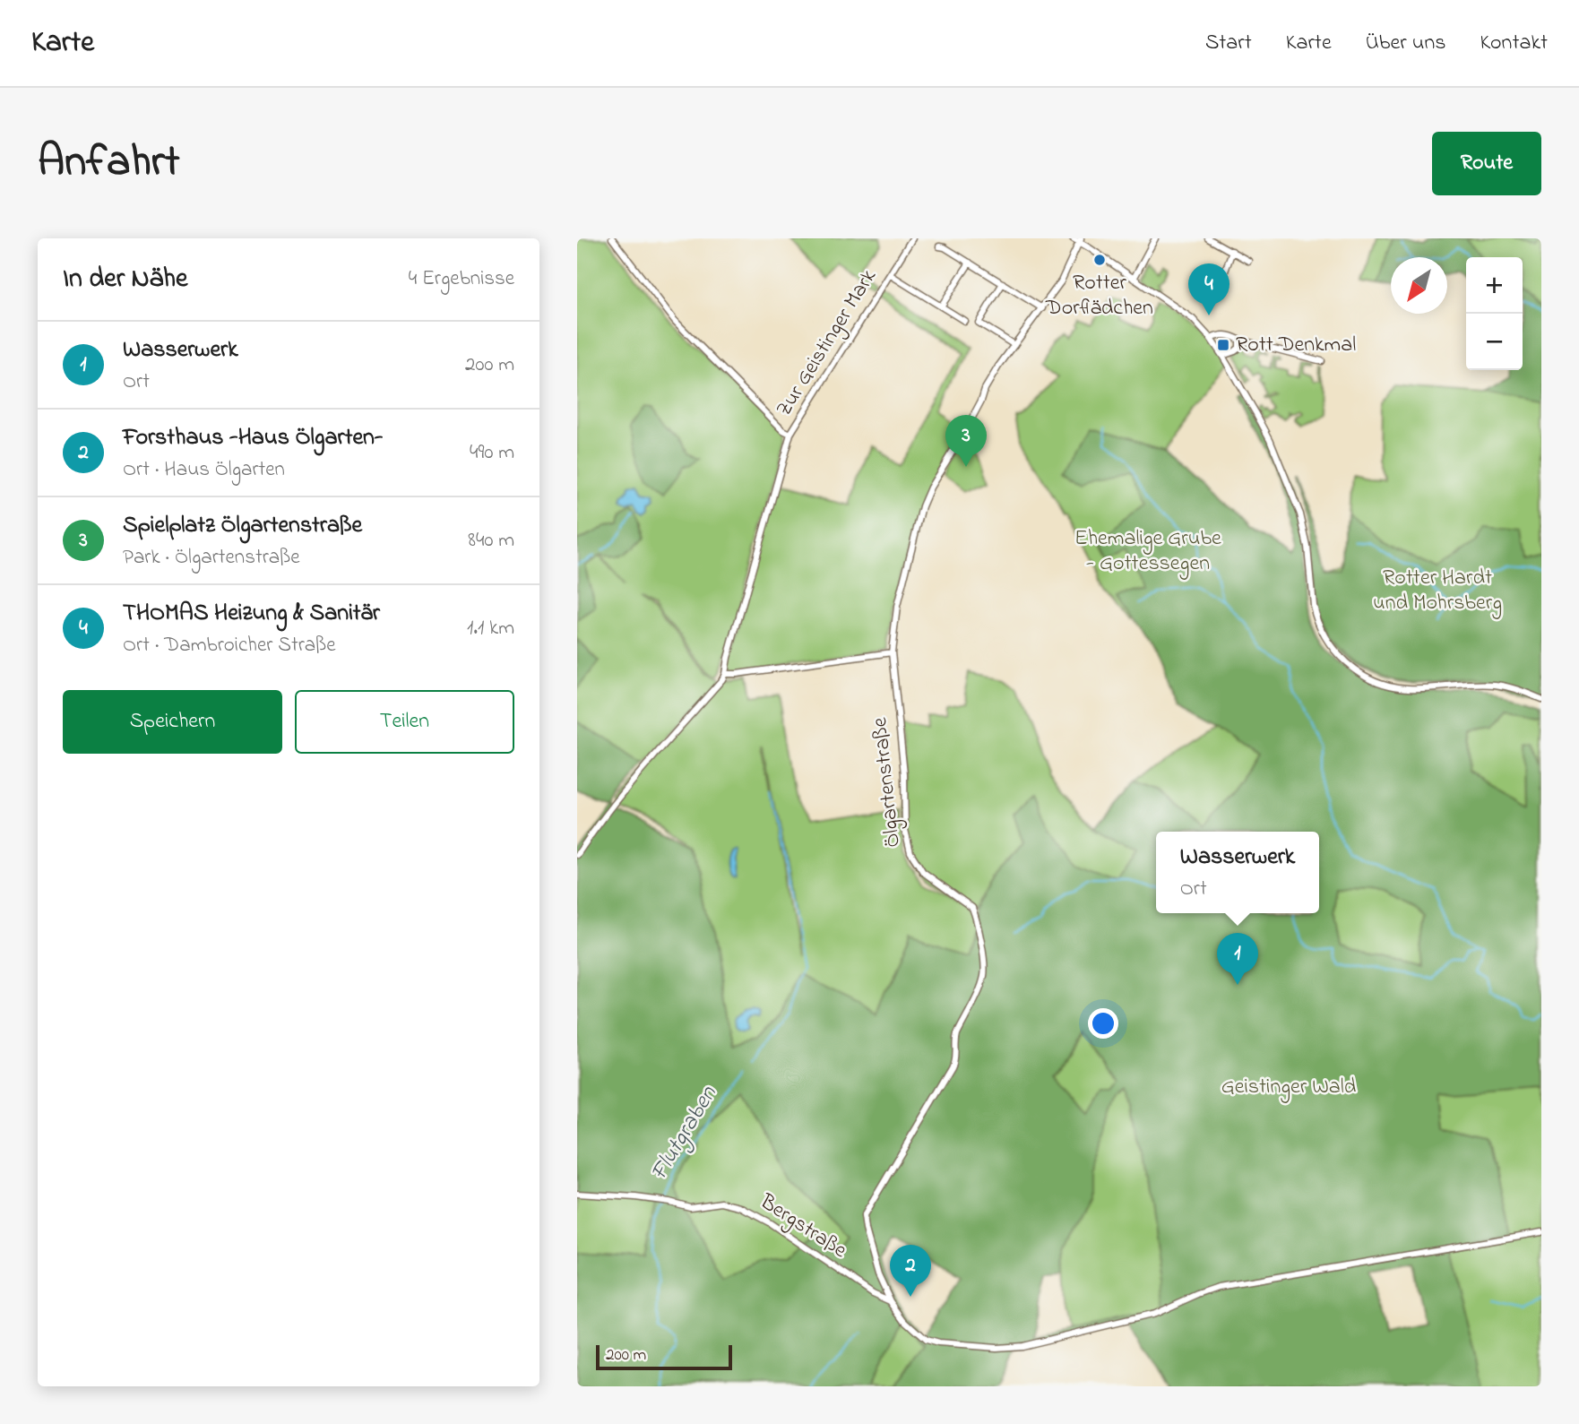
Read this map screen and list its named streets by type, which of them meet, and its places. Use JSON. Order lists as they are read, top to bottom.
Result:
{
  "streets": {
    "street": ["Zur Geistinger Mark", "Ölgartenstraße", "Bergstraße"]
  },
  "crossings": [
    ["Ölgartenstraße", "Bergstraße"]
  ],
  "water": ["Flutgraben"],
  "parks": ["Ehemalige Grube - Gottessegen", "Rotter Hardt und Mohrsberg", "Geistinger Wald"],
  "places": {
    "other": ["Rotter Dorflädchen"],
    "transit": ["Rott Denkmal"]
  },
  "scale_bar": "200 m",
  "north": "bottom left",
  "page": {
    "header": "Karte",
    "nav": [
      "Start",
      "Karte",
      "Über uns",
      "Kontakt"
    ],
    "title": "Anfahrt",
    "buttons": [
      "Route",
      ["Speichern", "Teilen"]
    ],
    "heading": ["In der Nähe", "4 Ergebnisse"],
    "map_buttons": ["+", "−"],
    "pins": [
      "4",
      "3",
      "1",
      "2"
    ],
    "list": [
      {
        "mark": "1",
        "name": "Wasserwerk",
        "note": "Ort",
        "value": "200 m"
      },
      {
        "mark": "2",
        "name": "Forsthaus -Haus Ölgarten-",
        "note": "Ort · Haus Ölgarten",
        "value": "490 m"
      },
      {
        "mark": "3",
        "name": "Spielplatz Ölgartenstraße",
        "note": "Park · Ölgartenstraße",
        "value": "840 m"
      },
      {
        "mark": "4",
        "name": "THOMAS Heizung & Sanitär",
        "note": "Ort · Dambroicher Straße",
        "value": "1.1 km"
      }
    ],
    "popup": ["Wasserwerk", "Ort"],
    "scale": "200 m"
  }
}
